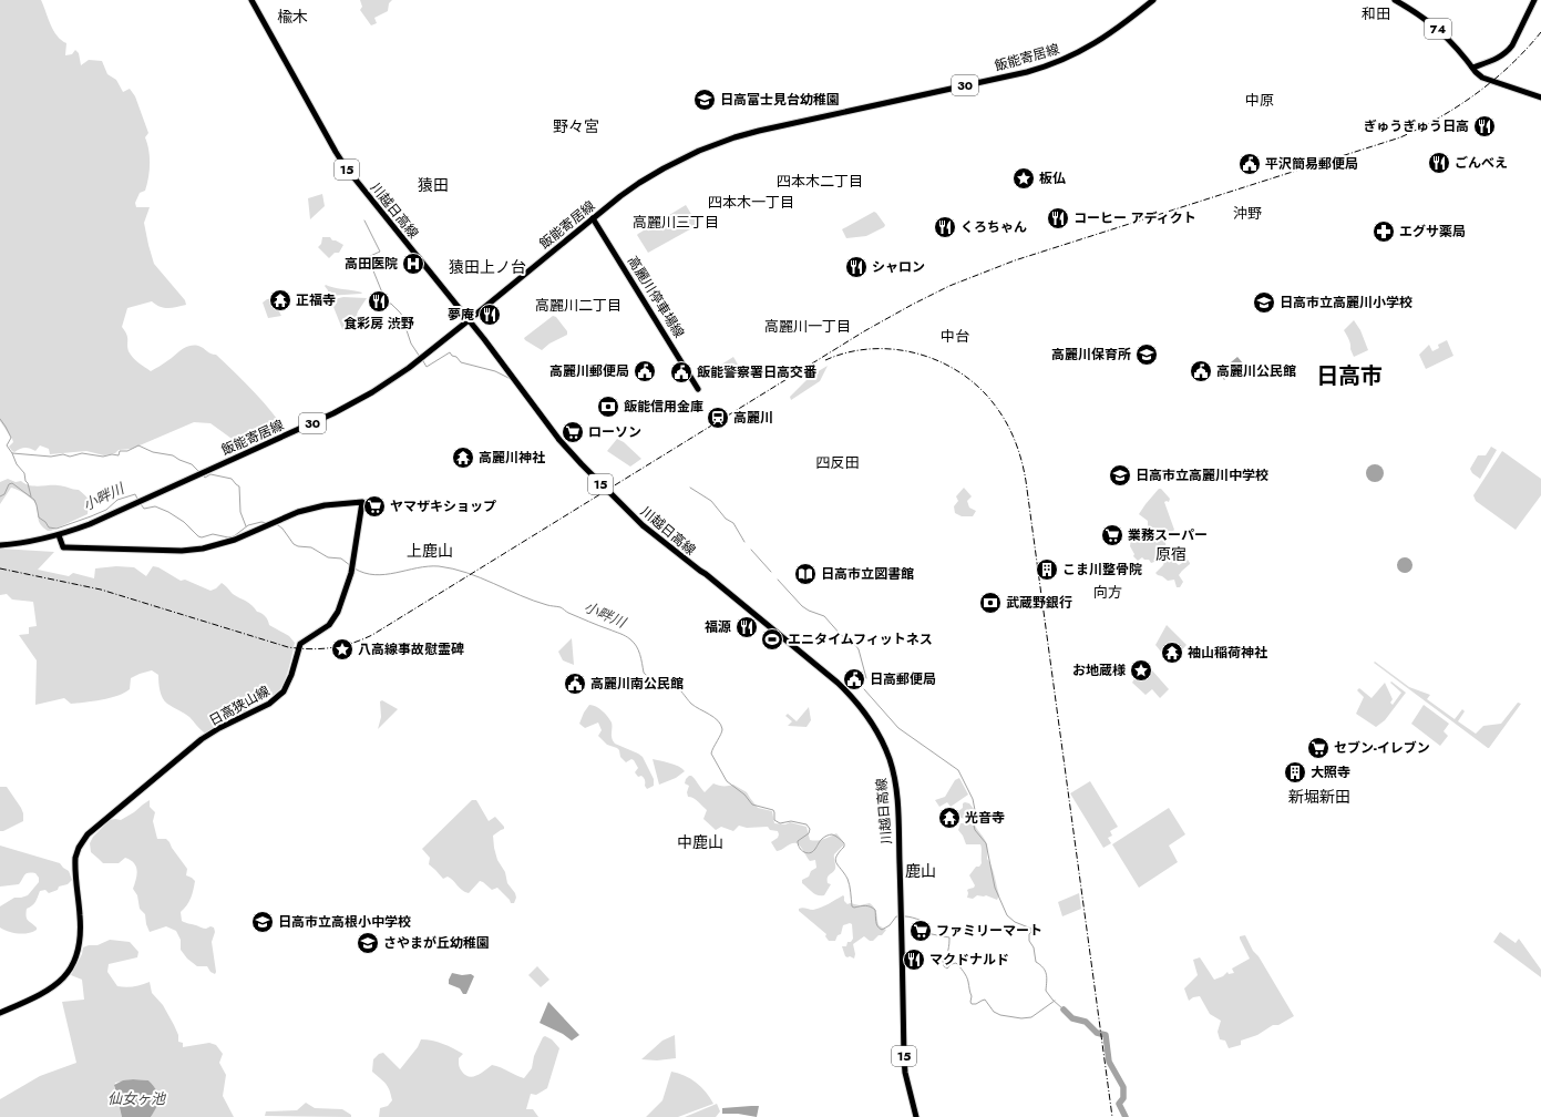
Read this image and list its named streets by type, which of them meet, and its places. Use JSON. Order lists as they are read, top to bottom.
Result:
{
  "streets": {
    "main road": [
      "74",
      "飯能寄居線",
      "30",
      "15",
      "川越日高線",
      "高麗川停車場線",
      "日高狭山線"
    ]
  },
  "crossings": [
    ["飯能寄居線", "川越日高線"],
    ["飯能寄居線", "高麗川停車場線"],
    ["飯能寄居線", "日高狭山線"]
  ],
  "districts": [
    "和田",
    "楡木",
    "中原",
    "野々宮",
    "四本木二丁目",
    "猿田",
    "四本木一丁目",
    "沖野",
    "高麗川三丁目",
    "猿田上ノ台",
    "高麗川二丁目",
    "高麗川一丁目",
    "中台",
    "日高市",
    "四反田",
    "上鹿山",
    "原宿",
    "向方",
    "新堀新田",
    "中鹿山",
    "鹿山"
  ],
  "water": ["小畔川", "仙女ヶ池"],
  "places": {
    "school or university": [
      "日高富士見台幼稚園",
      "日高市立高麗川小学校",
      "高麗川保育所",
      "日高市立高麗川中学校",
      "日高市立高根小中学校",
      "さやまが丘幼稚園"
    ],
    "restaurant": [
      "ぎゅうぎゅう日高",
      "ごんべえ",
      "コーヒー アディクト",
      "くろちゃん",
      "シャロン",
      "食彩房 渋野",
      "夢庵",
      "福源",
      "マクドナルド"
    ],
    "public building": [
      "平沢簡易郵便局",
      "高麗川郵便局",
      "高麗川公民館",
      "飯能警察署日高交番",
      "日高郵便局",
      "高麗川南公民館"
    ],
    "place": ["板仏", "八高線事故慰霊碑", "お地蔵様"],
    "pharmacy": ["エグサ薬局"],
    "hospital": ["高田医院"],
    "temple": [
      "正福寺",
      "高麗川神社",
      "袖山稲荷神社",
      "光音寺"
    ],
    "bank": ["飯能信用金庫", "武蔵野銀行"],
    "station": ["高麗川"],
    "supermarket": [
      "ローソン",
      "ヤマザキショップ",
      "業務スーパー",
      "セブン-イレブン",
      "ファミリーマート"
    ],
    "building": ["こま川整骨院", "大照寺"],
    "library": ["日高市立図書館"],
    "sports": ["エニタイムフィットネス"]
  }
}
